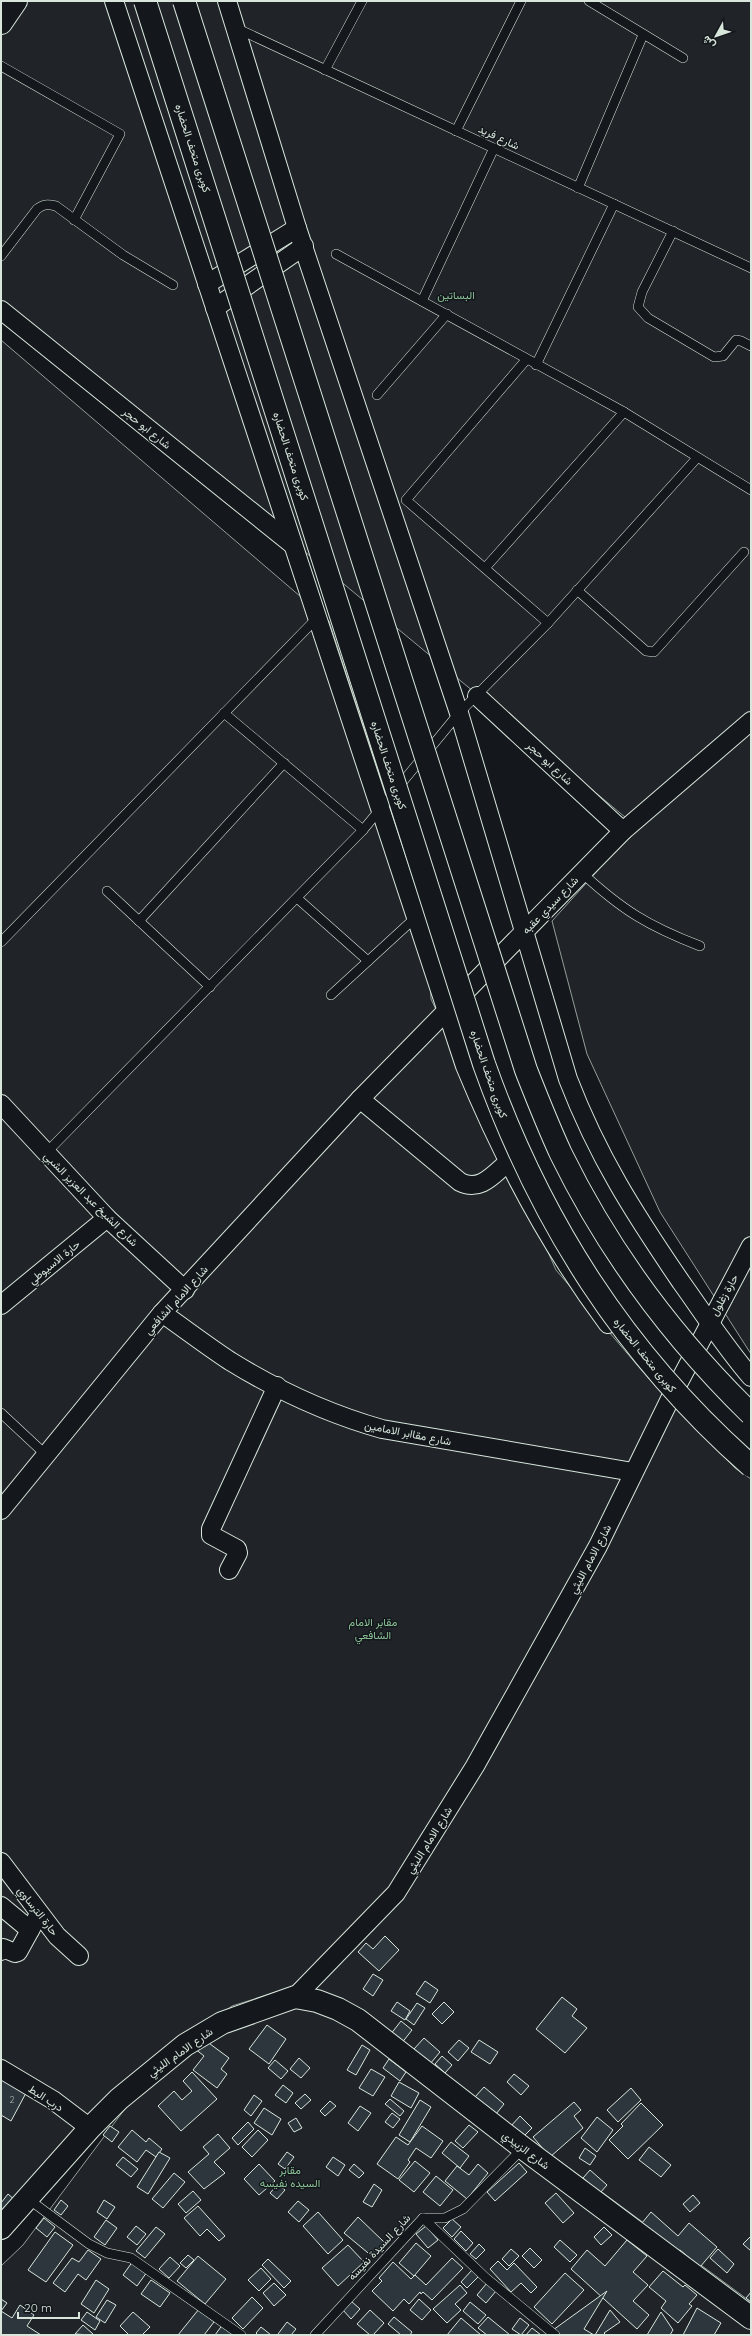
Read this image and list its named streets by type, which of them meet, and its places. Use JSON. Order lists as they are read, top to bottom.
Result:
{
  "streets": {
    "main road": ["كوبرى متحف الحضاره", "شارع الامام الليثي", "شارع الزبيدي"],
    "street": [
      "شارع ابو حجر",
      "شارع سيدي عقبه",
      "شارع الشيخ عبد العزيز الشبي",
      "حارة الاسيوطي",
      "حارة زغلول",
      "شارع الامام الشافعي",
      "شارع مقاابر الامامين",
      "حارة الترساوي",
      "درب البط"
    ],
    "lane": ["شارع فريد", "شارع السيدة نفيسه"]
  },
  "crossings": [
    ["شارع ابو حجر", "شارع سيدي عقبه"],
    ["شارع سيدي عقبه", "شارع الامام الشافعي"],
    ["شارع الشيخ عبد العزيز الشبي", "حارة الاسيوطي"],
    ["شارع الشيخ عبد العزيز الشبي", "شارع الامام الشافعي"],
    ["حارة زغلول", "شارع الامام الليثي"],
    ["شارع الامام الشافعي", "شارع مقاابر الامامين"],
    ["شارع مقاابر الامامين", "شارع الامام الليثي"],
    ["شارع الامام الليثي", "درب البط"],
    ["شارع الامام الليثي", "شارع الزبيدي"],
    ["شارع الزبيدي", "شارع السيدة نفيسه"]
  ],
  "parks": ["البساتين", "مقابر الامام الشافعي", "مقابر السيده نفيسه"],
  "house_numbers": ["2"],
  "scale_bar": "20 m",
  "north": "bottom left"
}
